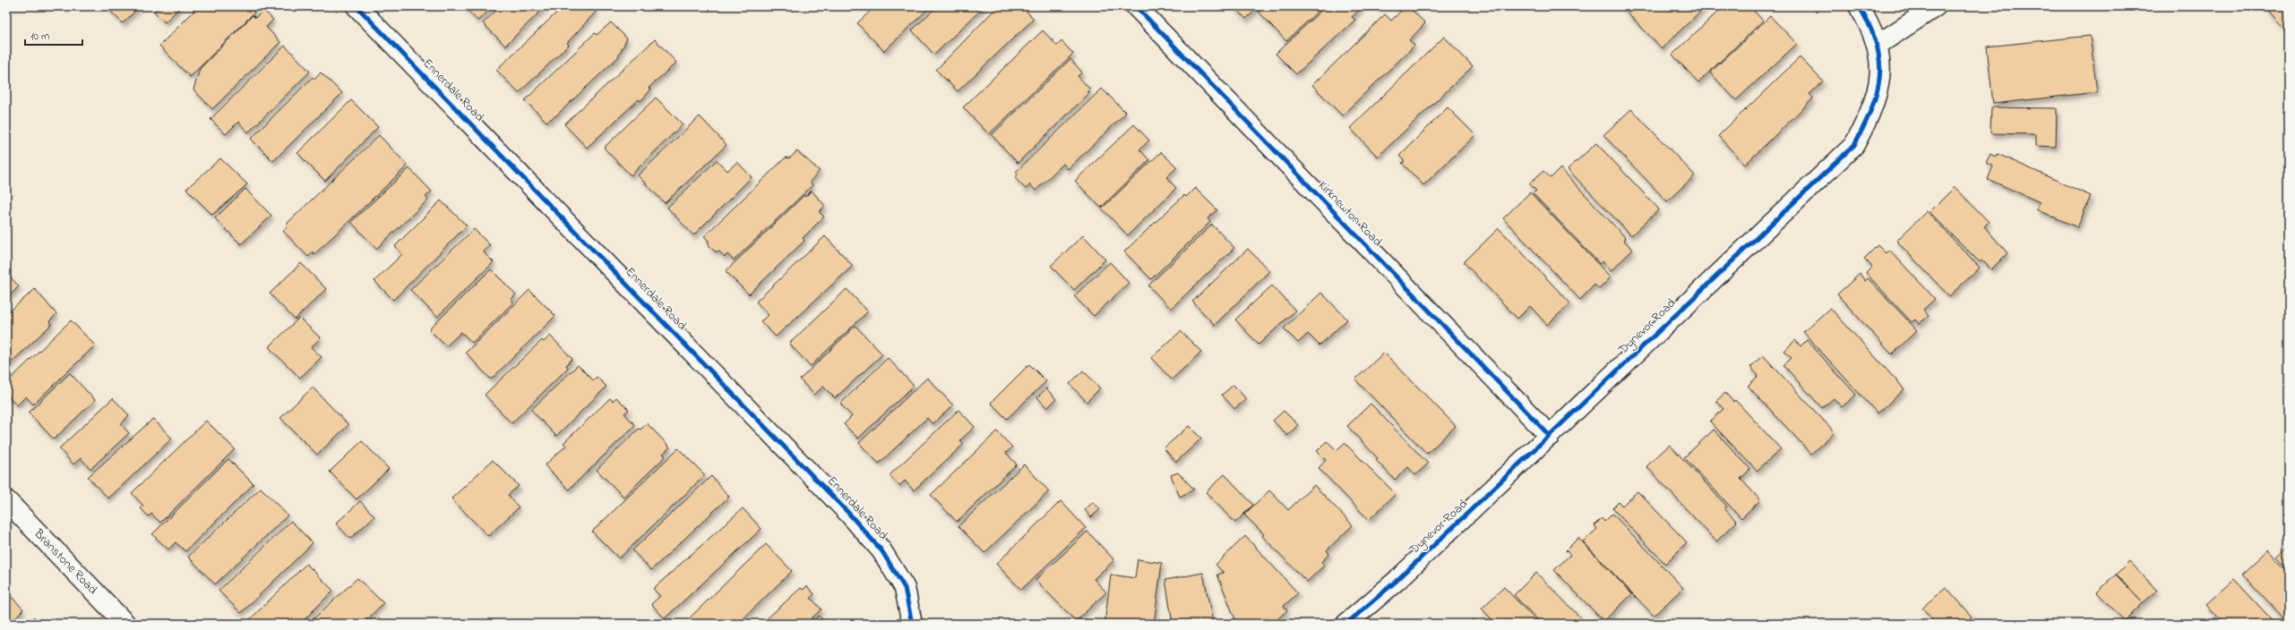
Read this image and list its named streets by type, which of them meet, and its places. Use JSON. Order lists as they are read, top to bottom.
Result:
{
  "streets": {
    "street": [
      "Ennerdale Road",
      "Kirknewton Road",
      "Dynevor Road",
      "Branstone Road"
    ]
  },
  "crossings": [
    ["Kirknewton Road", "Dynevor Road"]
  ],
  "scale_bar": "10 m"
}
